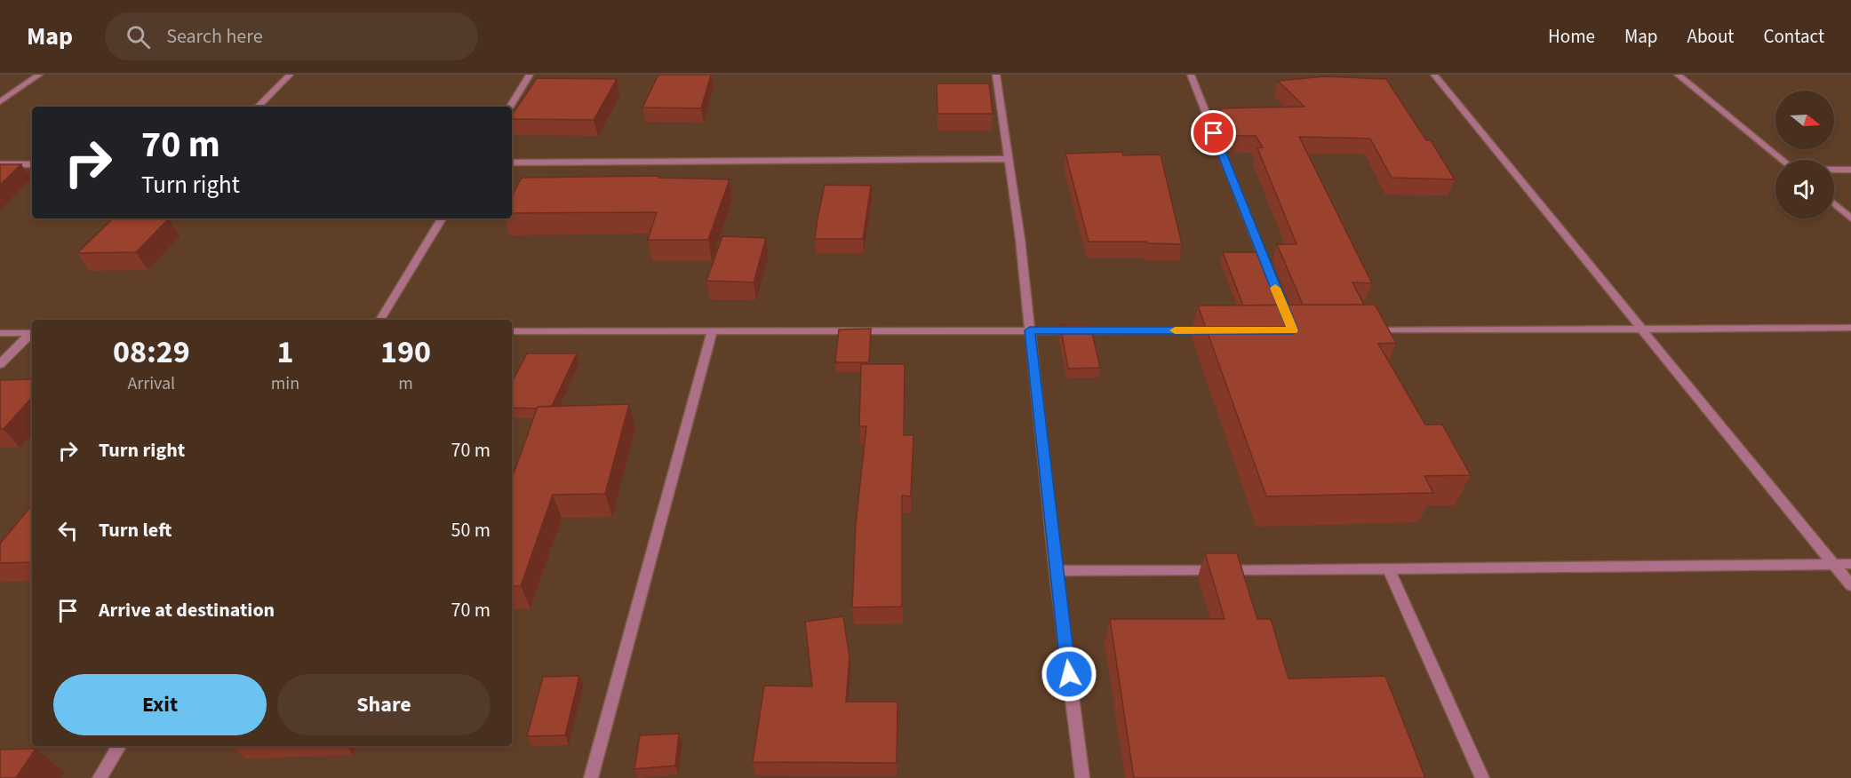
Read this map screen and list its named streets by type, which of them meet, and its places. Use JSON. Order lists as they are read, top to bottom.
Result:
{
  "north": "right",
  "page": {
    "header": "Map",
    "search": "Search here",
    "nav": [
      "Home",
      "Map",
      "About",
      "Contact"
    ],
    "turn": ["70 m", "Turn right"],
    "eta": [
      "08:29",
      "Arrival",
      "1",
      "min",
      "190",
      "m"
    ],
    "list": [
      {
        "name": "Turn right",
        "value": "70 m"
      },
      {
        "name": "Turn left",
        "value": "50 m"
      },
      {
        "name": "Arrive at destination",
        "value": "70 m"
      }
    ],
    "buttons": ["Exit", "Share"]
  }
}
